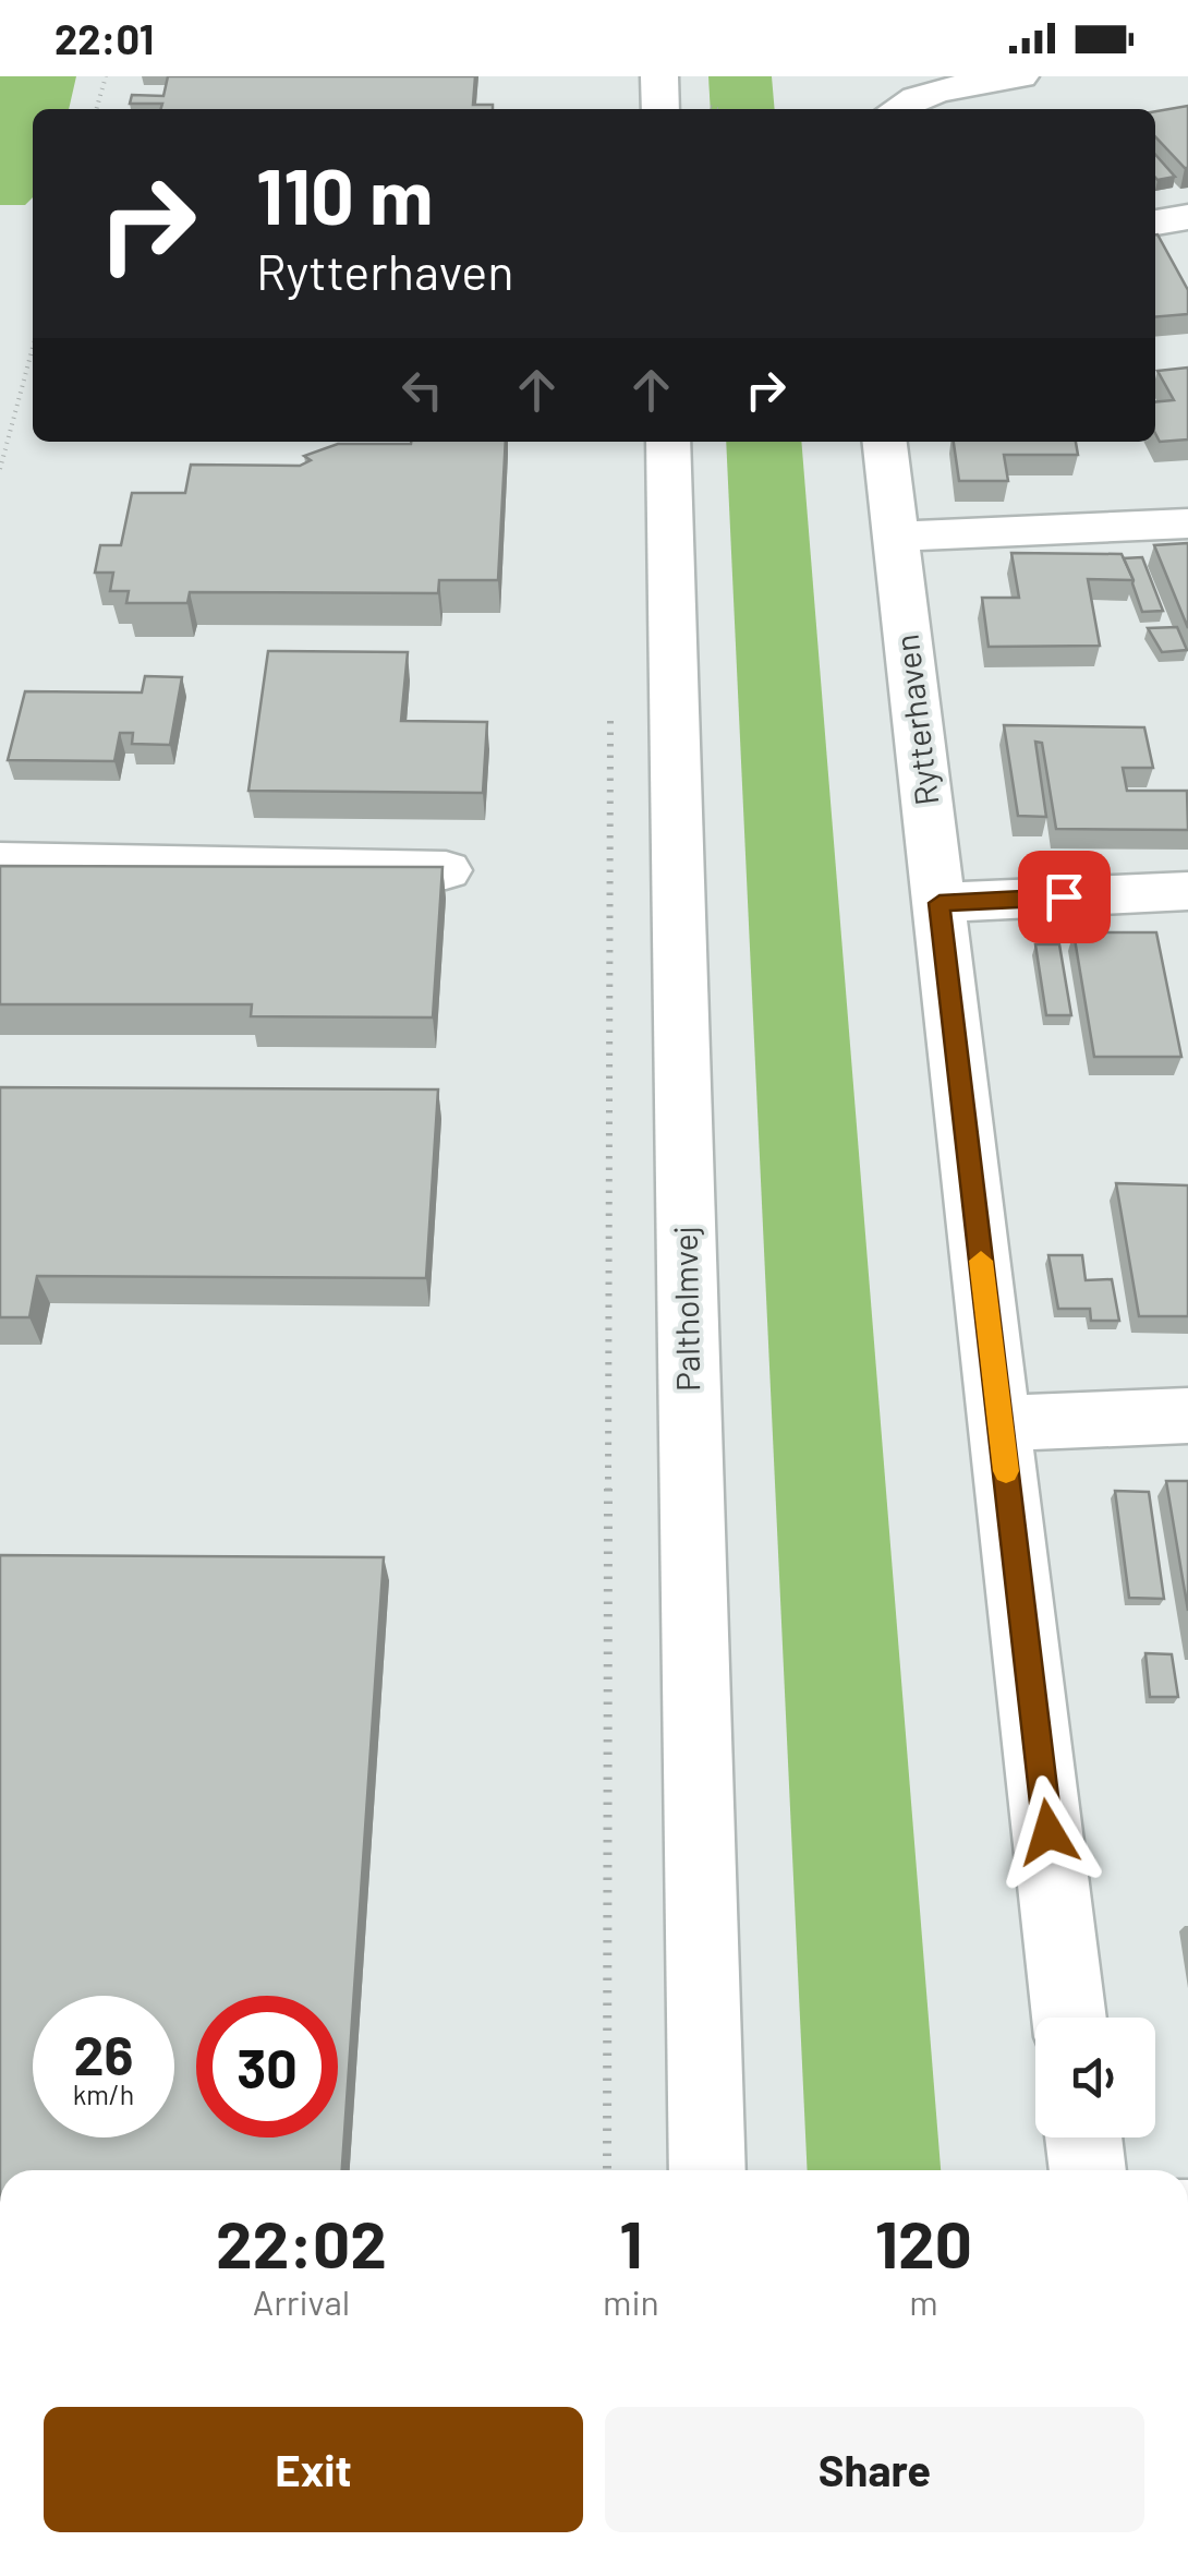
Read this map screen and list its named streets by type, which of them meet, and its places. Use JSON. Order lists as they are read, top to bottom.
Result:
{
  "streets": {
    "street": ["Rytterhaven", "Paltholmvej"]
  },
  "page": {
    "status": "22:01",
    "turn": ["110 m", "Rytterhaven"],
    "speed": "26 km/h",
    "limit": "30",
    "eta": [
      "22:02",
      "Arrival",
      "1",
      "min",
      "120",
      "m"
    ],
    "buttons": ["Exit", "Share"]
  }
}
